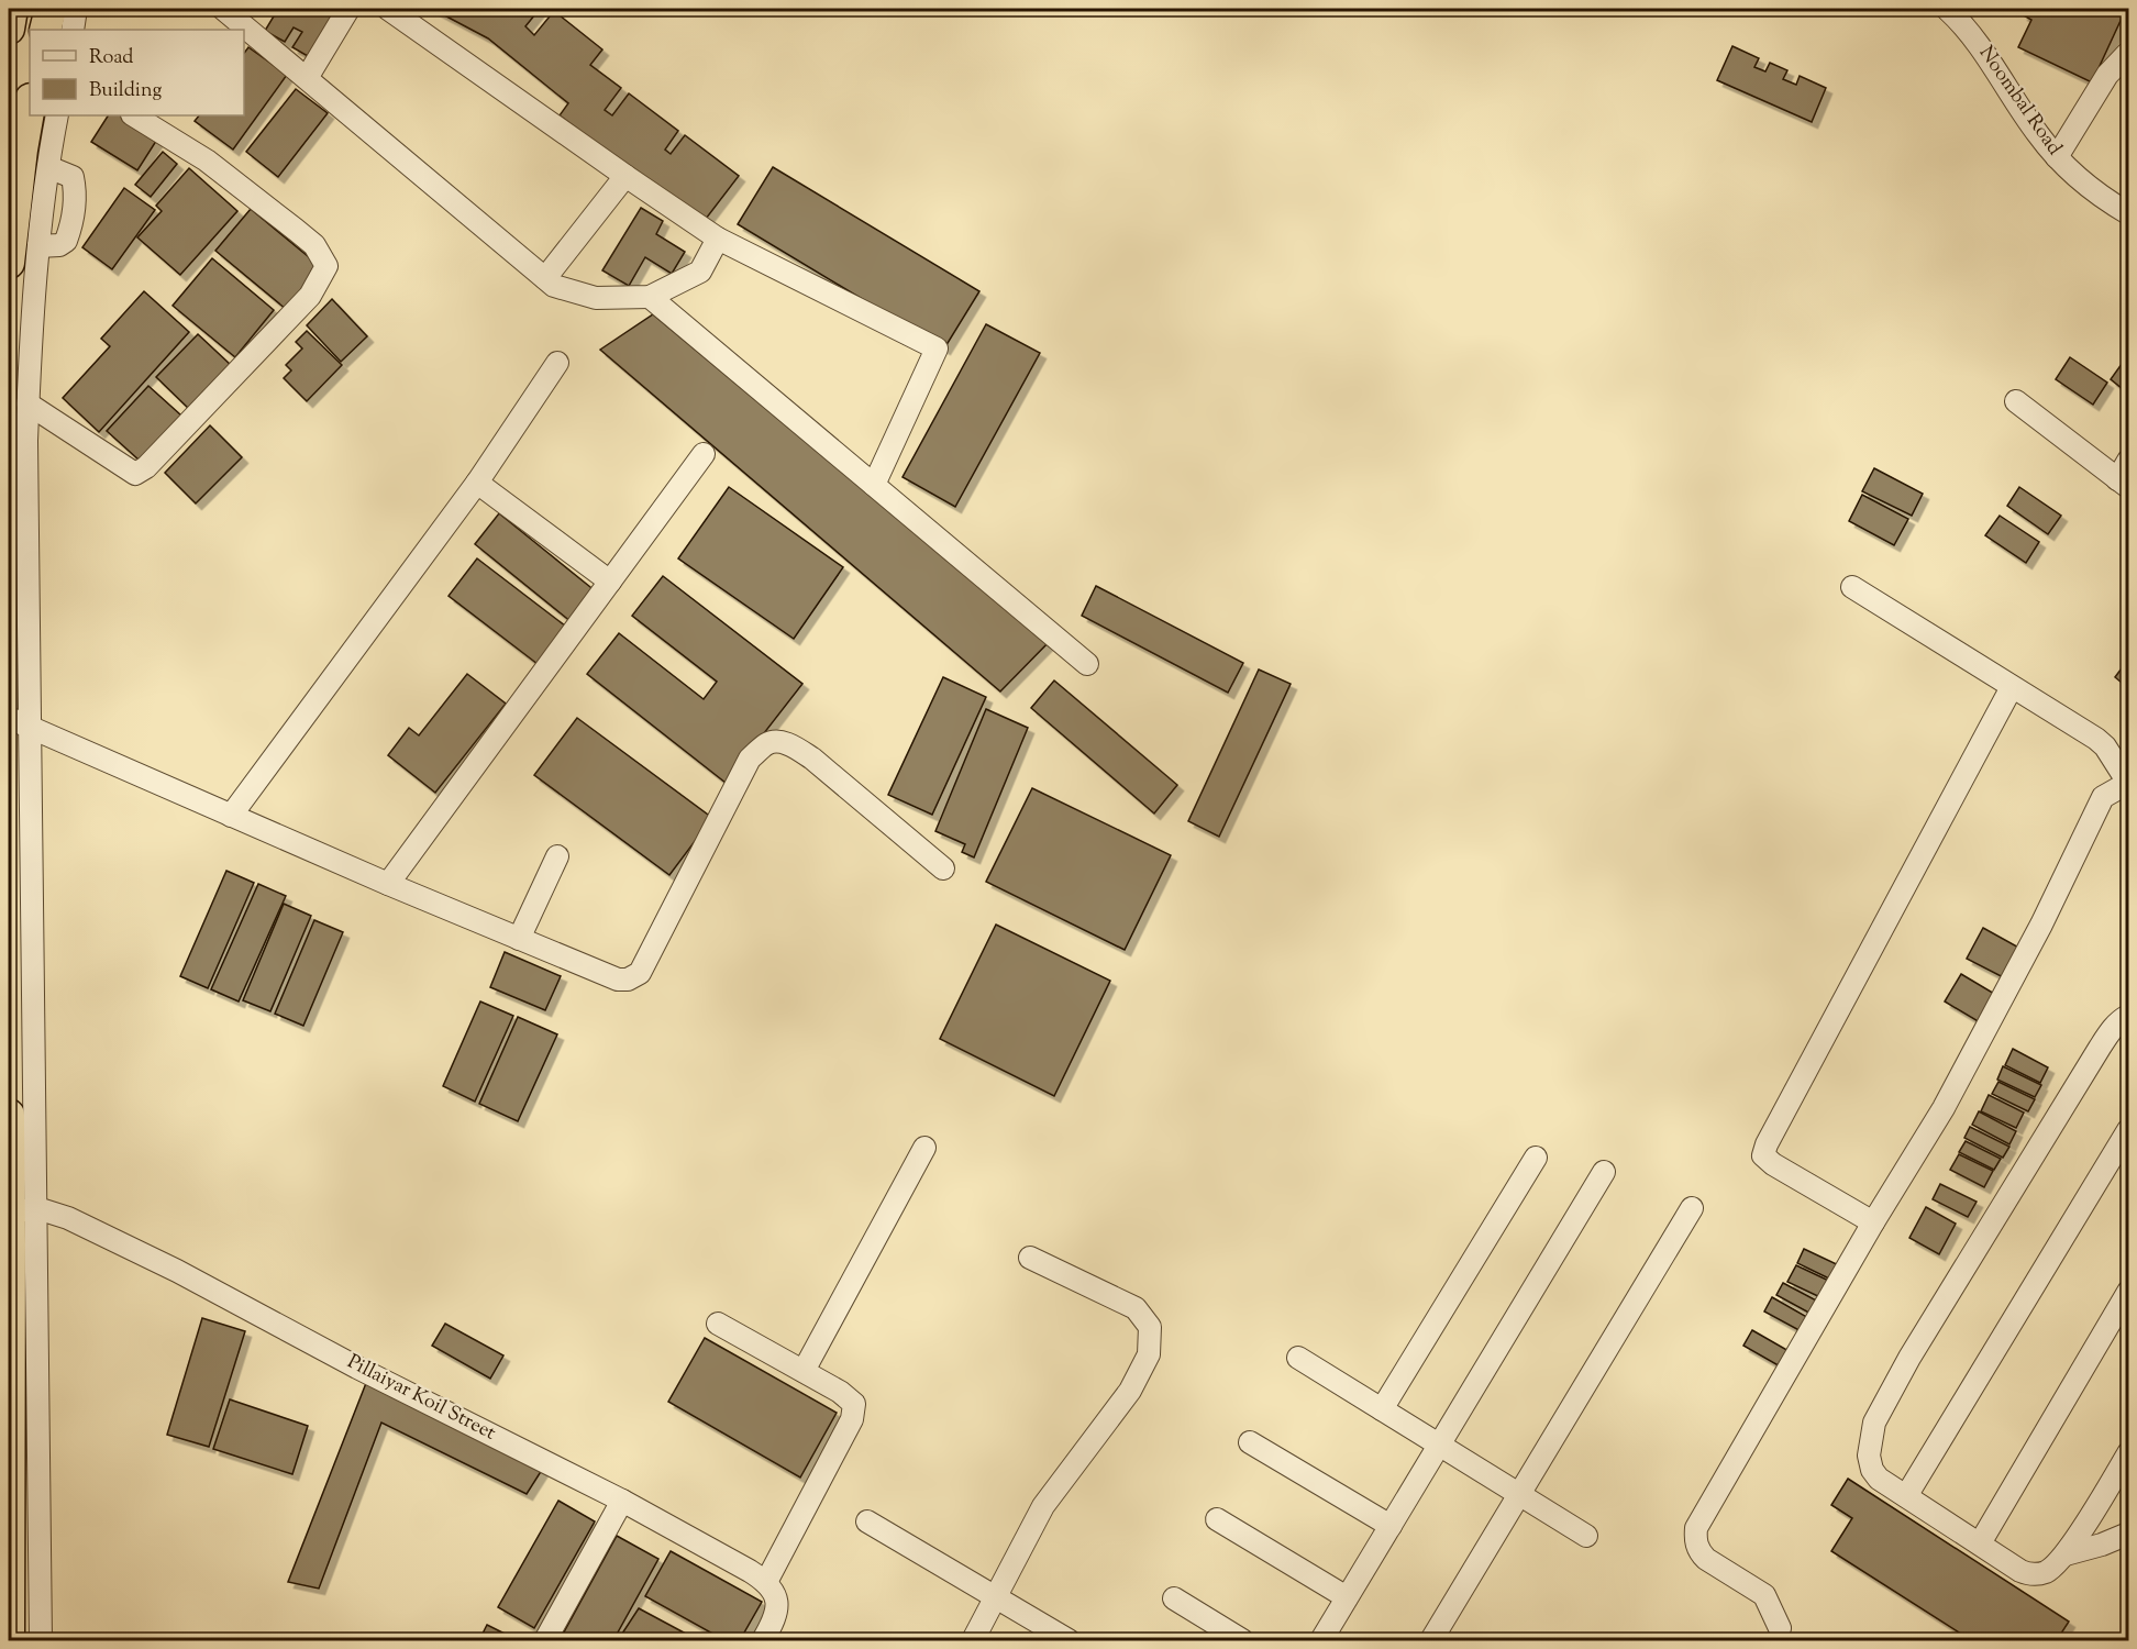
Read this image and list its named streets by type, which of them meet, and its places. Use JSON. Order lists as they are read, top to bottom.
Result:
{
  "streets": {
    "street": ["Noombal Road", "Pillaiyar Koil Street"]
  },
  "legend": ["Road", "Building"]
}
